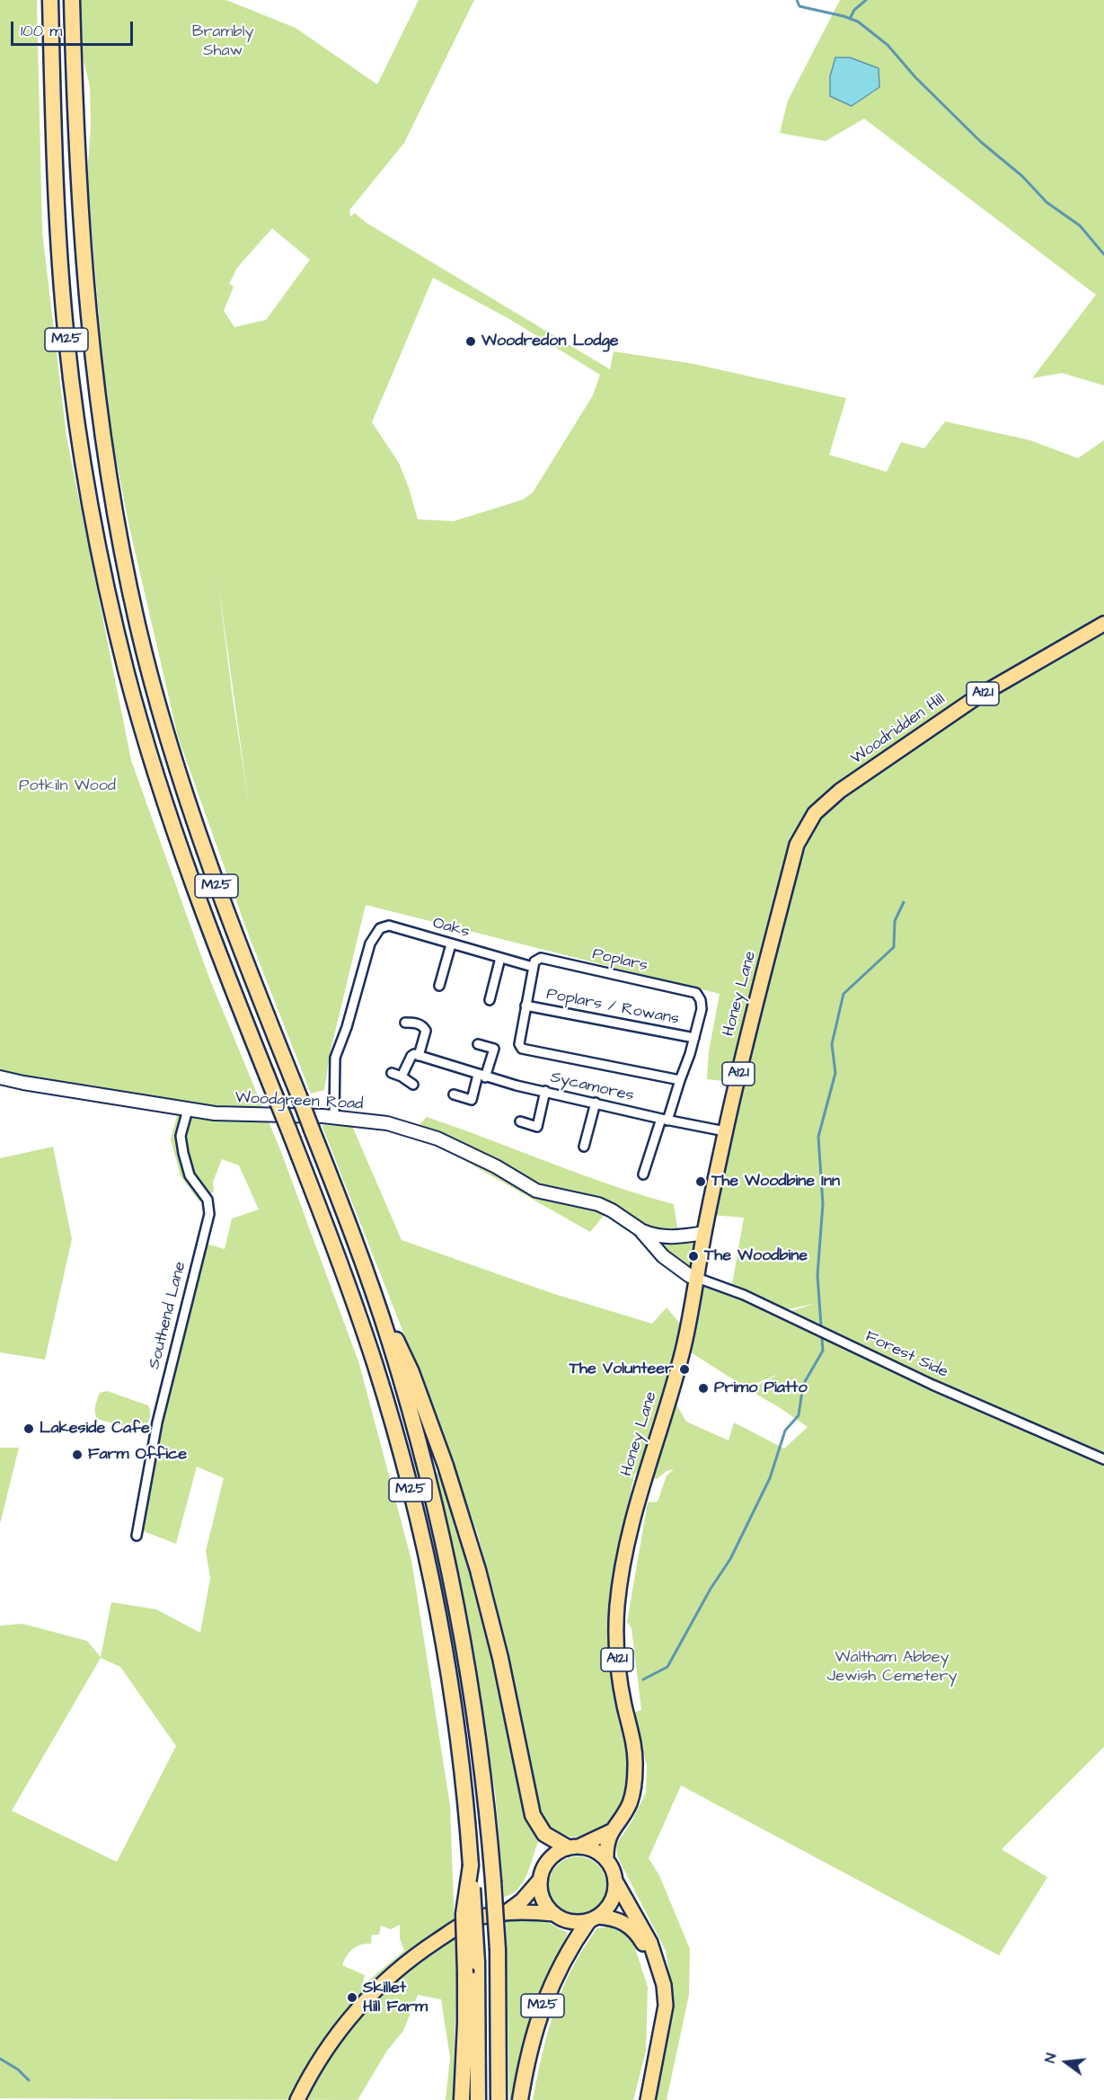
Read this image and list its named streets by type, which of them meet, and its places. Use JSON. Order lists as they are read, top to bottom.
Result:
{
  "streets": {
    "highway": ["M25"],
    "main road": ["A121", "Woodridden Hill", "Honey Lane"],
    "street": [
      "Oaks",
      "Poplars",
      "Poplars / Rowans",
      "Sycamores",
      "Woodgreen Road",
      "Southend Lane",
      "Forest Side"
    ]
  },
  "crossings": [
    ["M25", "Honey Lane"],
    ["Woodridden Hill", "Honey Lane"],
    ["Oaks", "Poplars"],
    ["Oaks", "Woodgreen Road"],
    ["Poplars", "Poplars / Rowans"],
    ["Honey Lane", "Sycamores"],
    ["Honey Lane", "Woodgreen Road"],
    ["Honey Lane", "Forest Side"],
    ["Woodgreen Road", "Southend Lane"],
    ["Woodgreen Road", "Forest Side"]
  ],
  "parks": ["Brambly Shaw", "Potkiln Wood", "Waltham Abbey Jewish Cemetery"],
  "places": [
    "Woodredon Lodge",
    "The Woodbine Inn",
    "The Woodbine",
    "The Volunteer",
    "Primo Piatto",
    "Lakeside Cafe",
    "Farm Office",
    "Skillet Hill Farm"
  ],
  "scale_bar": "100 m",
  "north": "left"
}
